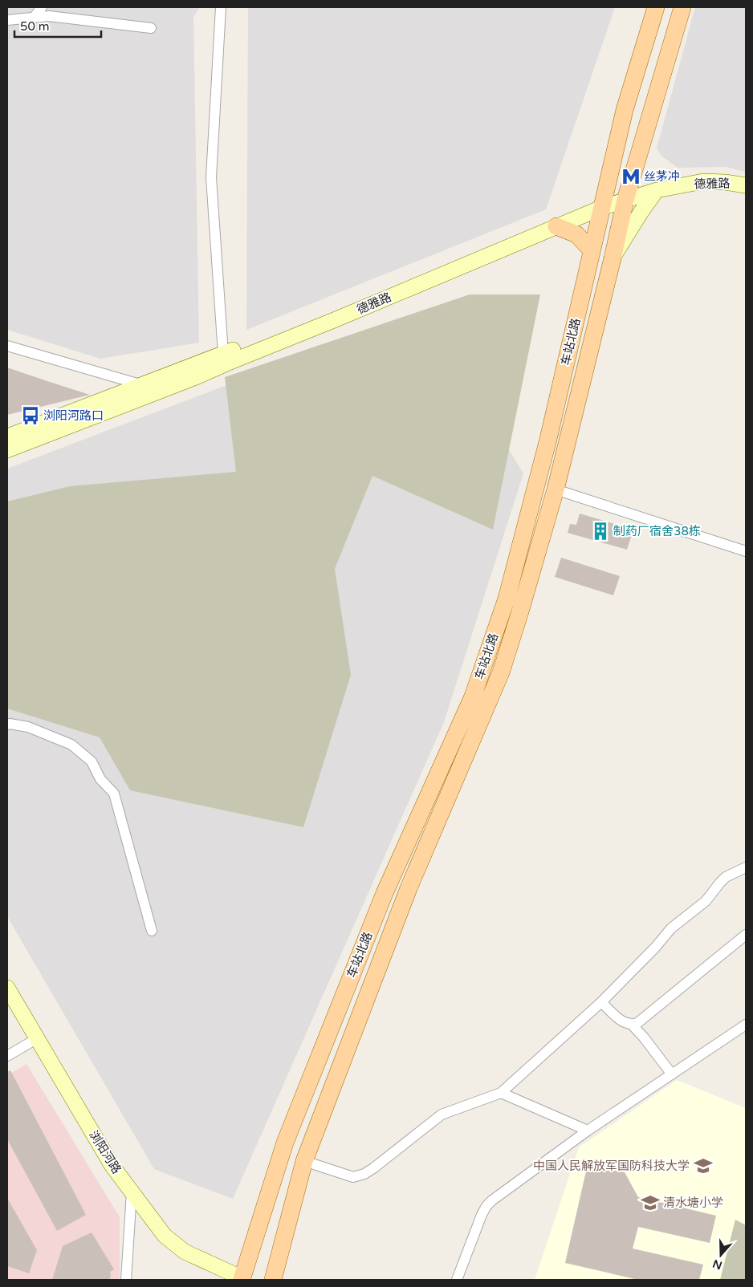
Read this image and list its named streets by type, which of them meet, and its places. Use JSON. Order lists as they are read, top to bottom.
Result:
{
  "streets": {
    "main road": ["车站北路"],
    "street": ["德雅路", "浏阳河路"]
  },
  "crossings": [
    ["德雅路", "车站北路"],
    ["车站北路", "浏阳河路"]
  ],
  "places": {
    "metro station": ["丝茅冲"],
    "bus stop": ["浏阳河路口"],
    "building": ["制药厂宿舍38栋"],
    "school or university": ["中国人民解放军国防科技大学", "清水塘小学"]
  },
  "scale_bar": "50 m",
  "north": "bottom"
}
